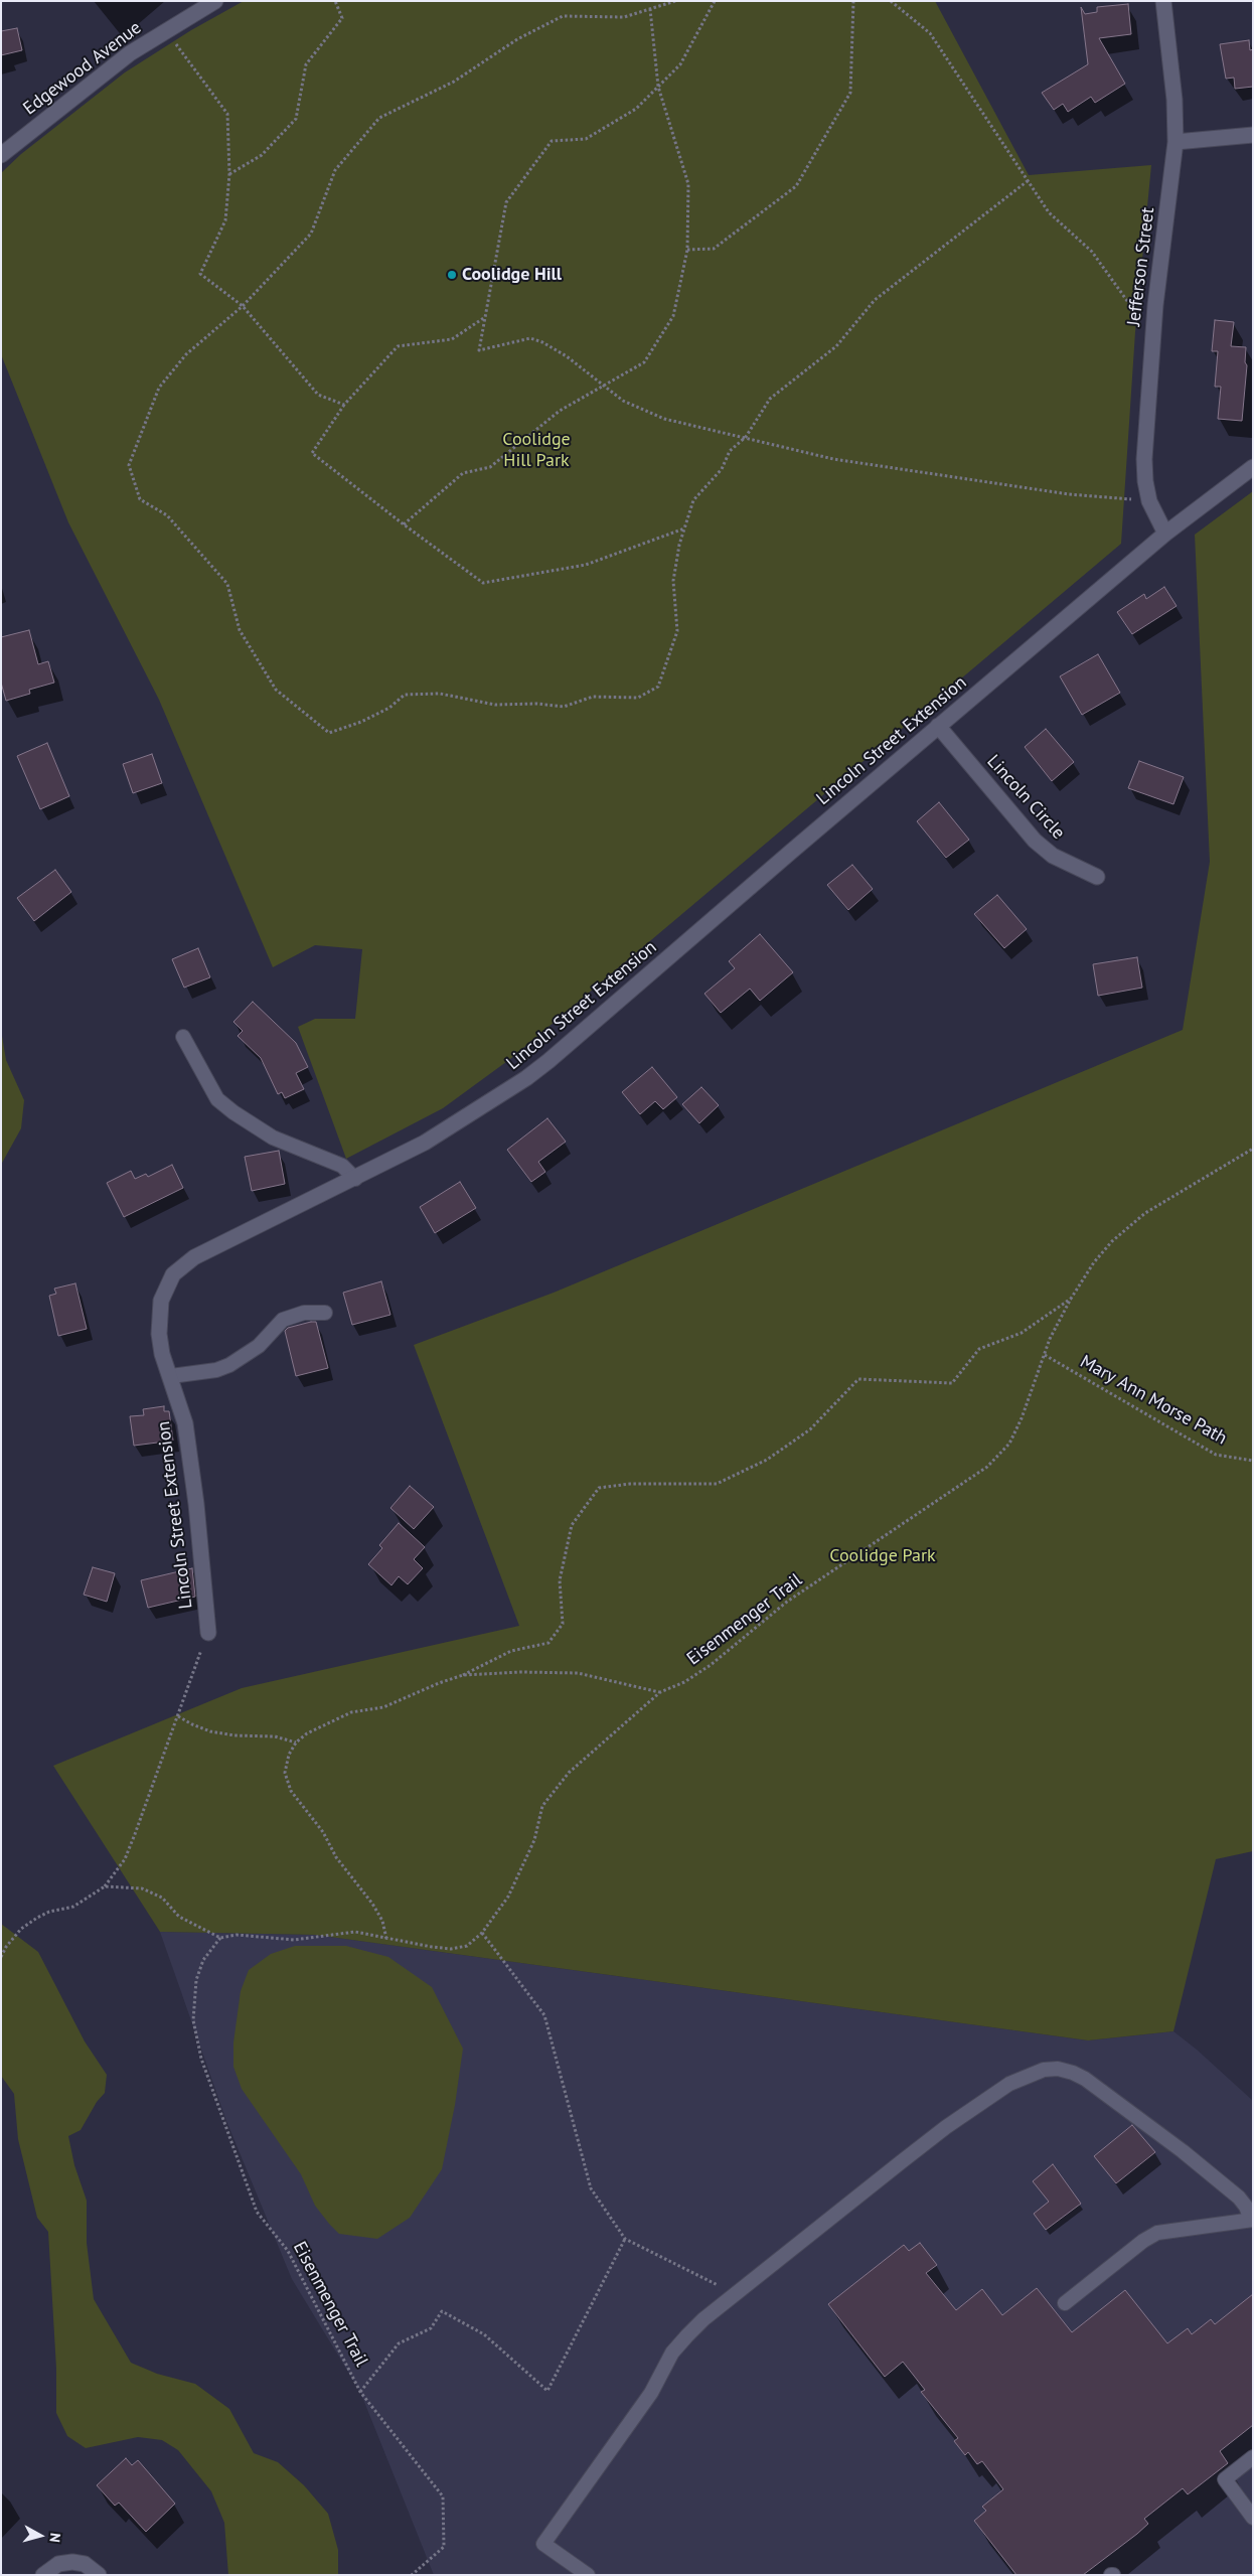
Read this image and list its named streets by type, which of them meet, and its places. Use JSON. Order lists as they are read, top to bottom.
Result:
{
  "streets": {
    "street": [
      "Edgewood Avenue",
      "Jefferson Street",
      "Lincoln Street Extension",
      "Lincoln Circle"
    ],
    "path": ["Mary Ann Morse Path", "Eisenmenger Trail"]
  },
  "crossings": [
    ["Jefferson Street", "Lincoln Street Extension"],
    ["Lincoln Street Extension", "Lincoln Circle"],
    ["Mary Ann Morse Path", "Eisenmenger Trail"]
  ],
  "parks": ["Coolidge Hill Park", "Coolidge Park"],
  "places": ["Coolidge Hill"],
  "north": "right"
}
